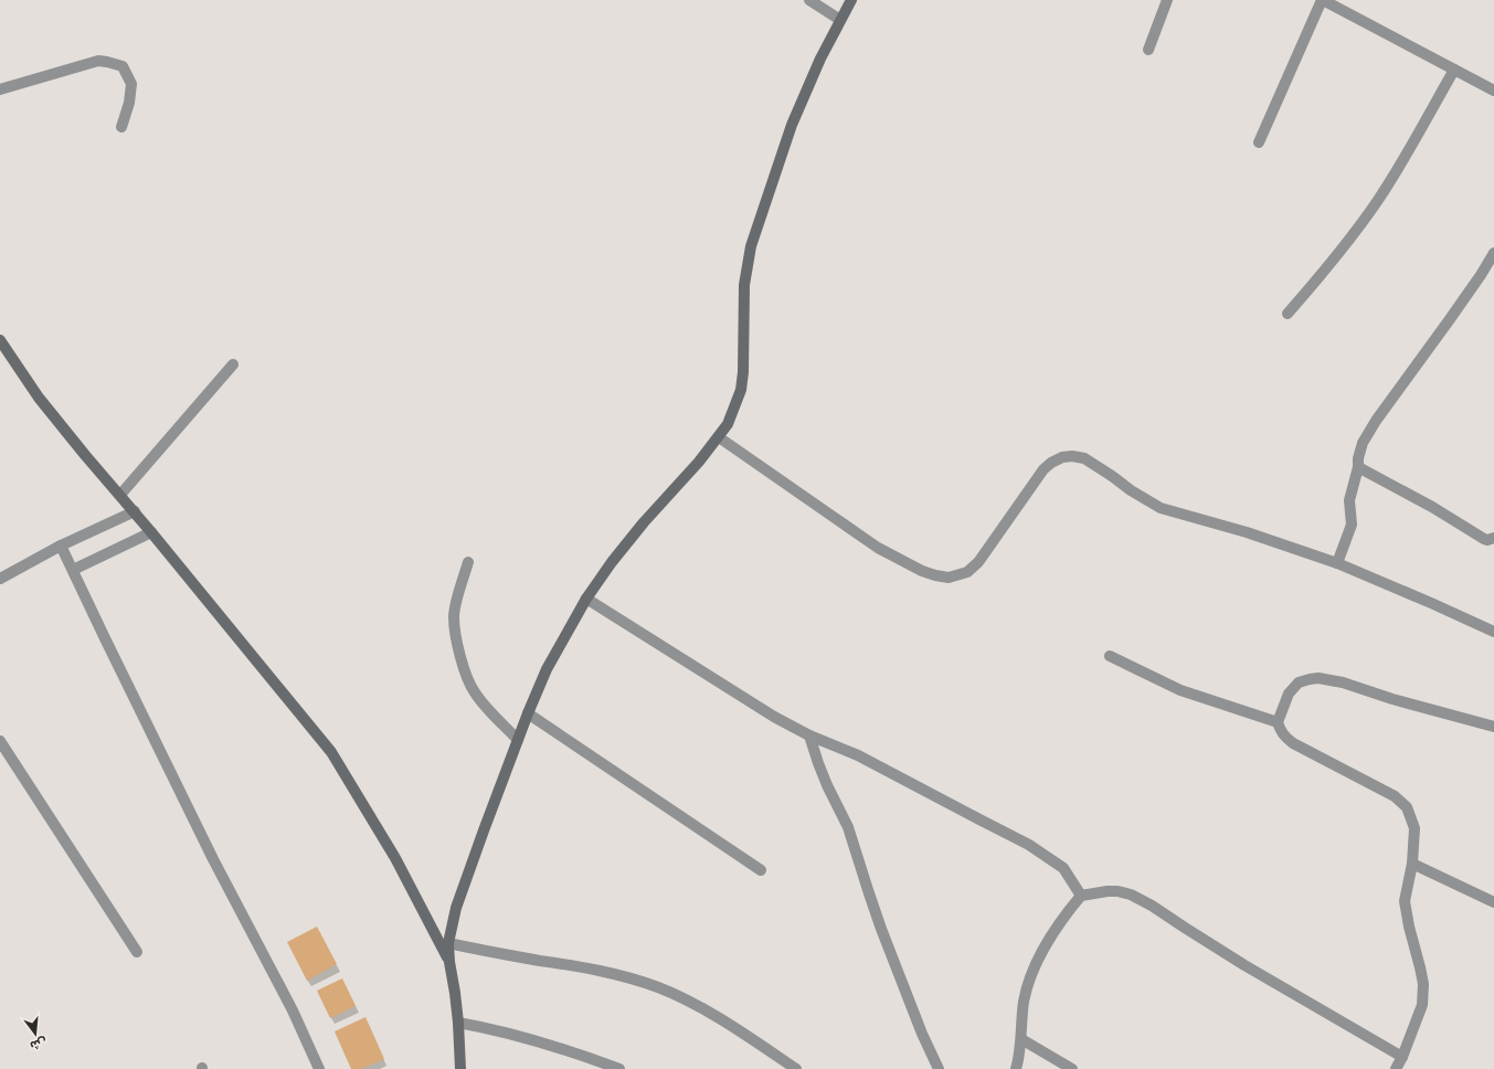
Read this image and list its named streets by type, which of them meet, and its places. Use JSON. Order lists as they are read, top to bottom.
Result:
{
  "north": "bottom"
}
